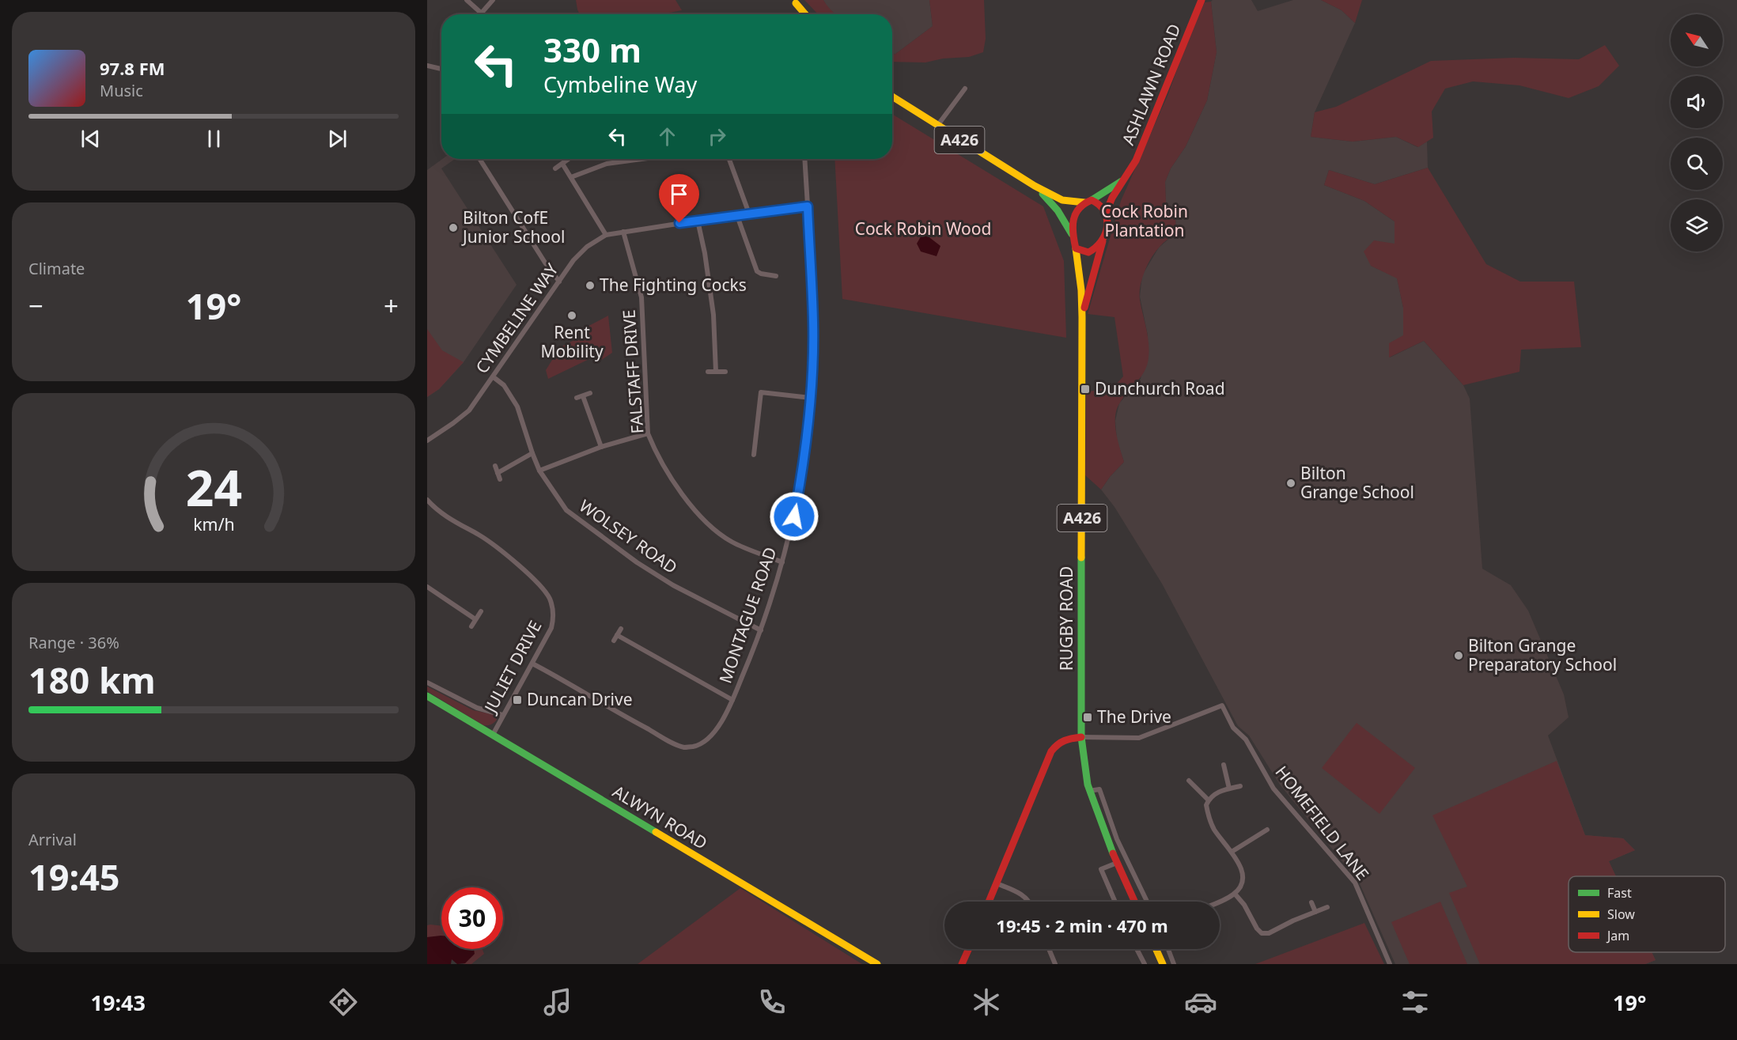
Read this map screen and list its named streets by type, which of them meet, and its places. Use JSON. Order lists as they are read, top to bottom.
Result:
{
  "streets": {
    "main road": [
      "ASHLAWN ROAD",
      "A426",
      "RUGBY ROAD",
      "ALWYN ROAD"
    ],
    "street": [
      "CYMBELINE WAY",
      "FALSTAFF DRIVE",
      "WOLSEY ROAD",
      "MONTAGUE ROAD",
      "JULIET DRIVE",
      "HOMEFIELD LANE"
    ]
  },
  "crossings": [
    ["ASHLAWN ROAD", "A426"],
    ["A426", "RUGBY ROAD"],
    ["CYMBELINE WAY", "FALSTAFF DRIVE"],
    ["CYMBELINE WAY", "WOLSEY ROAD"],
    ["CYMBELINE WAY", "MONTAGUE ROAD"],
    ["FALSTAFF DRIVE", "MONTAGUE ROAD"],
    ["WOLSEY ROAD", "MONTAGUE ROAD"],
    ["MONTAGUE ROAD", "JULIET DRIVE"],
    ["RUGBY ROAD", "HOMEFIELD LANE"],
    ["JULIET DRIVE", "ALWYN ROAD"]
  ],
  "parks": ["Cock Robin Plantation", "Cock Robin Wood"],
  "places": {
    "other": [
      "Bilton CofE Junior School",
      "The Fighting Cocks",
      "Rent Mobility",
      "Bilton Grange School",
      "Bilton Grange Preparatory School"
    ],
    "transit": ["Dunchurch Road", "Duncan Drive", "The Drive"]
  },
  "legend": ["Fast", "Slow", "Jam"],
  "north": "top left",
  "page": {
    "turn": ["330 m", "Cymbeline Way"],
    "song": ["97.8 FM", "Music"],
    "tile": [
      "Climate",
      ["Range · 36%", "180 km"],
      ["Arrival", "19:45"]
    ],
    "heat": ["−", "19°", "+"],
    "limit": "30",
    "trip": "19:45 · 2 min · 470 m",
    "tabs": ["19:43", "19°"],
    "gauge": ["24", "km/h"]
  }
}
